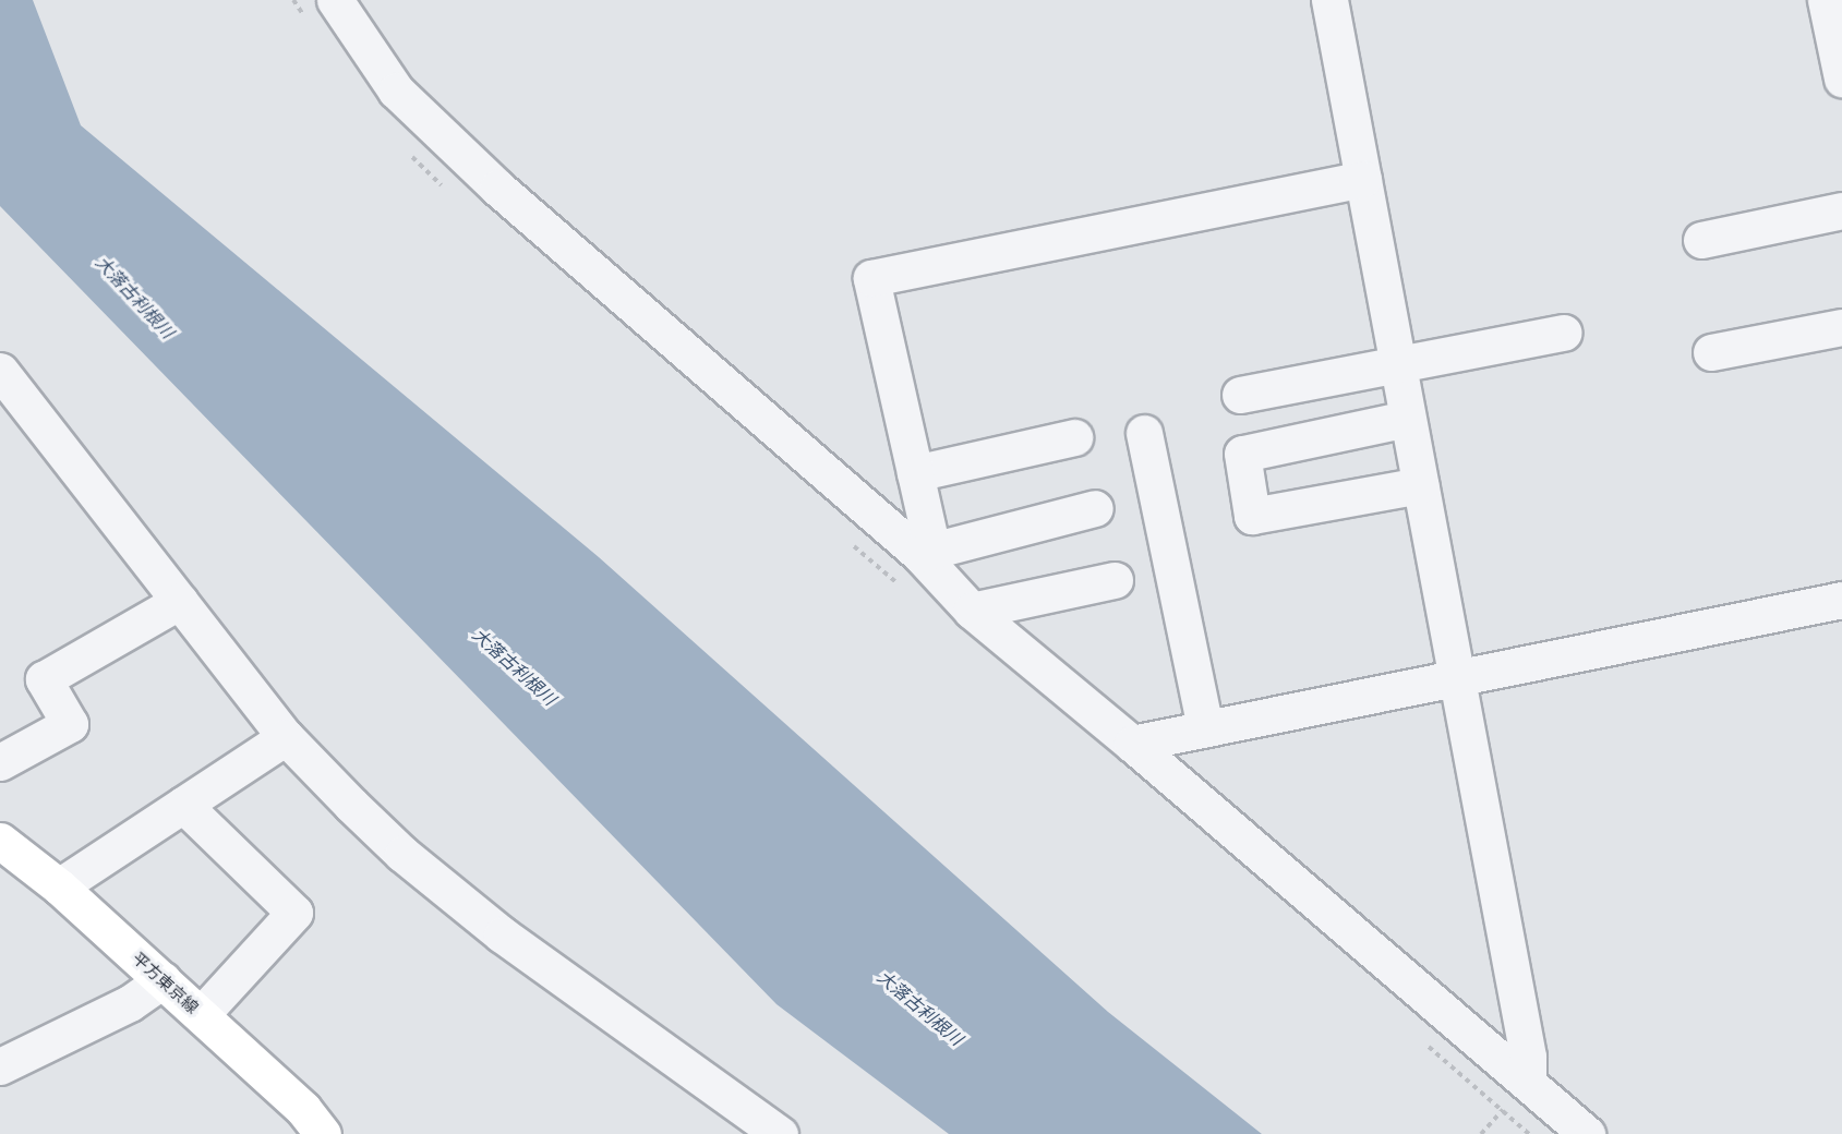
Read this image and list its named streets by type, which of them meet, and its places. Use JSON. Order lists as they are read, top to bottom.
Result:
{
  "streets": {
    "main road": ["平方東京線"]
  },
  "water": ["大落古利根川"]
}
